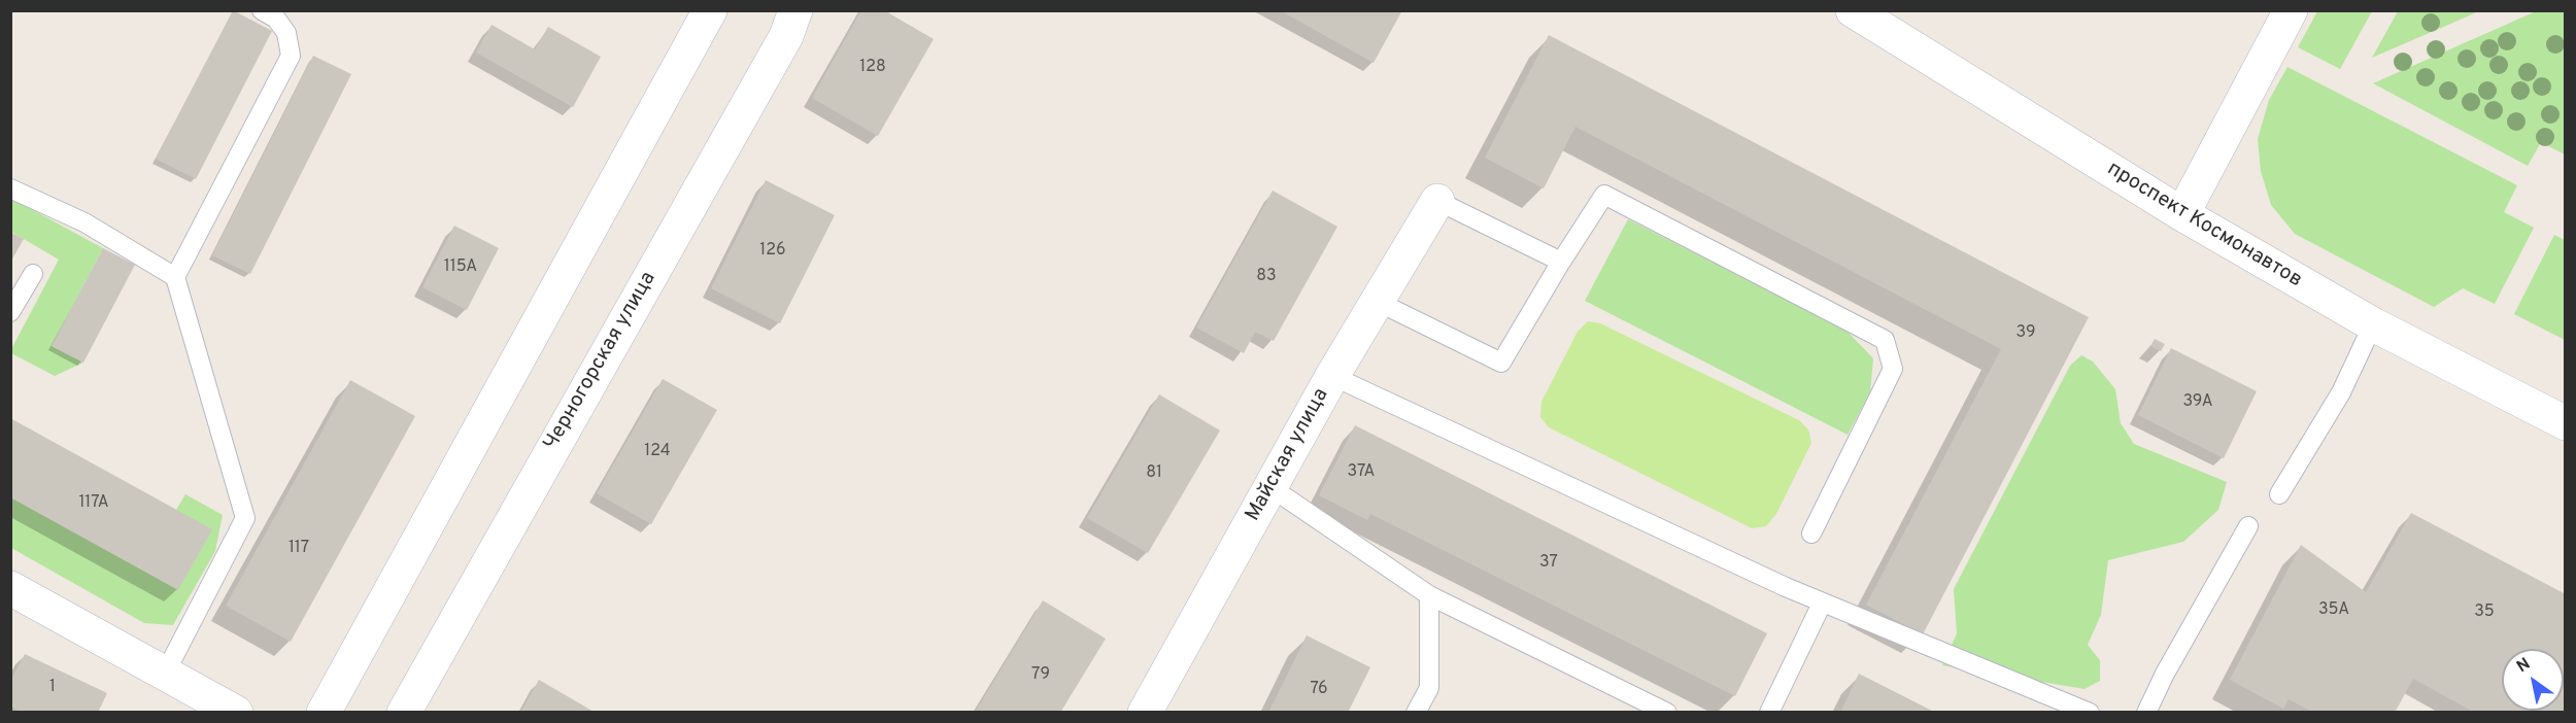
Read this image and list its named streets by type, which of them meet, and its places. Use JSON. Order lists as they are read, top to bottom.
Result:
{
  "streets": {
    "street": ["проспект Космонавтов", "Черногорская улица", "Майская улица"]
  },
  "house_numbers": [
    "128",
    "126",
    "115А",
    "83",
    "39",
    "39А",
    "124",
    "37А",
    "81",
    "117А",
    "117",
    "37",
    "35А",
    "35",
    "79",
    "1",
    "76"
  ],
  "north": "top left"
}
